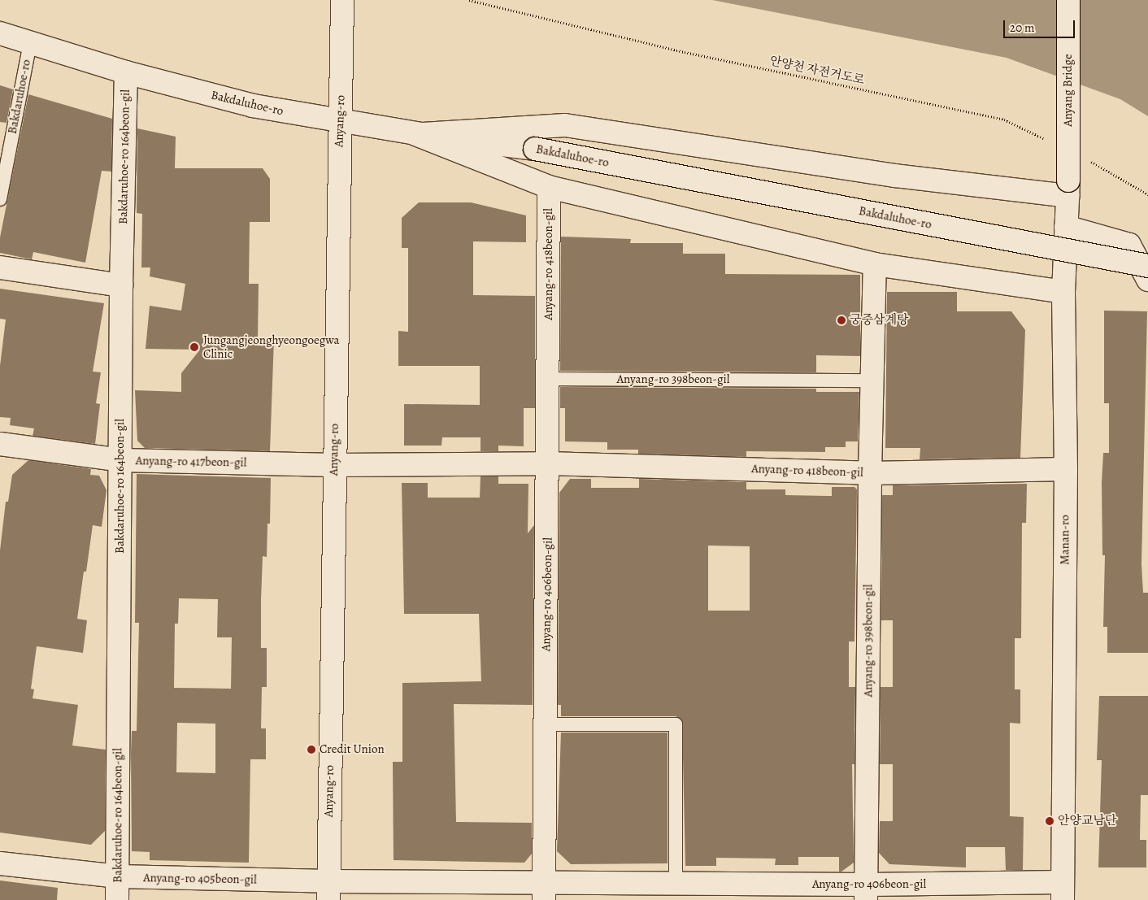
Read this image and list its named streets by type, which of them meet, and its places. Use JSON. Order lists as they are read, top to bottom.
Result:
{
  "streets": {
    "street": [
      "Anyang Bridge",
      "Bakdaluhoe-ro",
      "Anyang-ro",
      "Bakdaruhoe-ro 164beon-gil",
      "Anyang-ro 418beon-gil",
      "Anyang-ro 398beon-gil",
      "Anyang-ro 417beon-gil",
      "Manan-ro",
      "Anyang-ro 406beon-gil",
      "Anyang-ro 405beon-gil"
    ],
    "lane": ["Bakdaruhoe-ro"],
    "path": ["안양천 자전거도로"]
  },
  "crossings": [
    ["Anyang Bridge", "Manan-ro"],
    ["Bakdaruhoe-ro", "Bakdaluhoe-ro"],
    ["Bakdaluhoe-ro", "Anyang-ro"],
    ["Bakdaluhoe-ro", "Bakdaruhoe-ro 164beon-gil"],
    ["Anyang-ro", "Anyang-ro 418beon-gil"],
    ["Anyang-ro", "Anyang-ro 417beon-gil"],
    ["Anyang-ro", "Anyang-ro 406beon-gil"],
    ["Anyang-ro", "Anyang-ro 405beon-gil"],
    ["Bakdaruhoe-ro 164beon-gil", "Anyang-ro 417beon-gil"],
    ["Bakdaruhoe-ro 164beon-gil", "Anyang-ro 405beon-gil"],
    ["Anyang-ro 418beon-gil", "Anyang-ro 398beon-gil"],
    ["Anyang-ro 418beon-gil", "Anyang-ro 417beon-gil"],
    ["Anyang-ro 418beon-gil", "Manan-ro"],
    ["Anyang-ro 418beon-gil", "Anyang-ro 406beon-gil"],
    ["Anyang-ro 398beon-gil", "Anyang-ro 406beon-gil"],
    ["Manan-ro", "Anyang-ro 406beon-gil"],
    ["Anyang-ro 406beon-gil", "Anyang-ro 405beon-gil"]
  ],
  "places": [
    "궁중삼계탕",
    "Jungangjeonghyeongoegwa Clinic",
    "Credit Union",
    "안양교남단"
  ],
  "scale_bar": "20 m"
}
